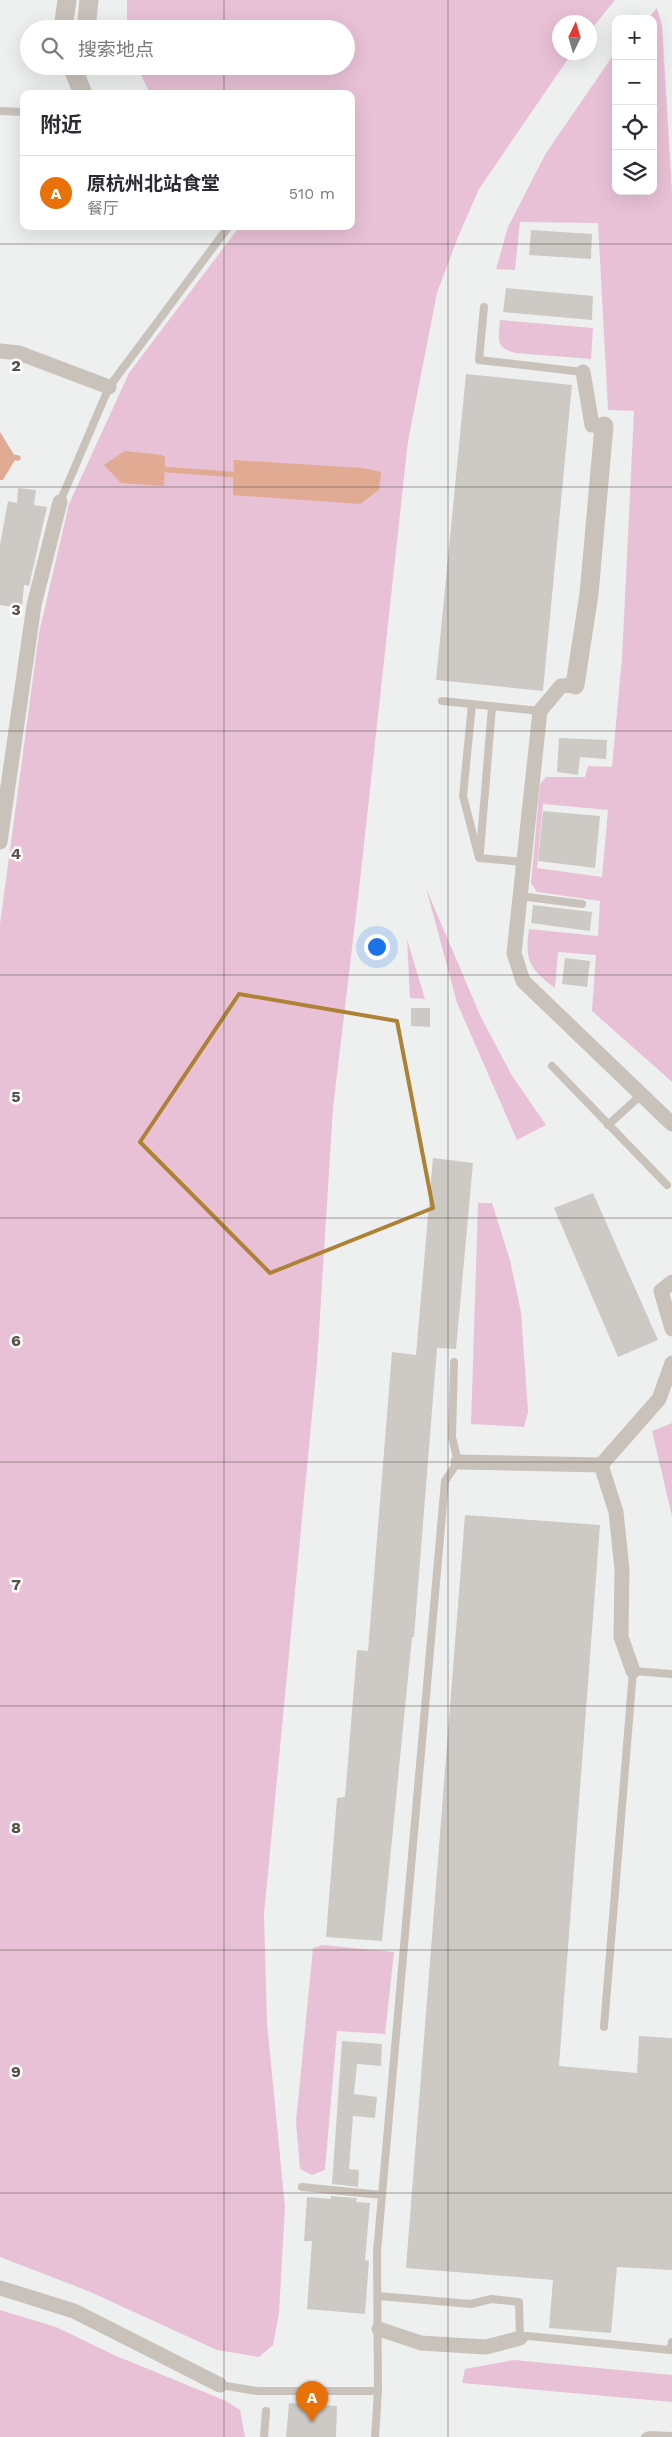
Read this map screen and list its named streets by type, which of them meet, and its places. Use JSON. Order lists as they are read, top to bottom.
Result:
{
  "north": "top",
  "page": {
    "map_buttons": ["+", "−"],
    "search": "搜索地点",
    "heading": "附近",
    "list": [
      {
        "mark": "A",
        "name": "原杭州北站食堂",
        "note": "餐厅",
        "value": "510 m"
      }
    ],
    "pins": "A"
  },
  "grid": {
    "rows": [
      "2",
      "3",
      "4",
      "5",
      "6",
      "7",
      "8",
      "9"
    ]
  }
}
